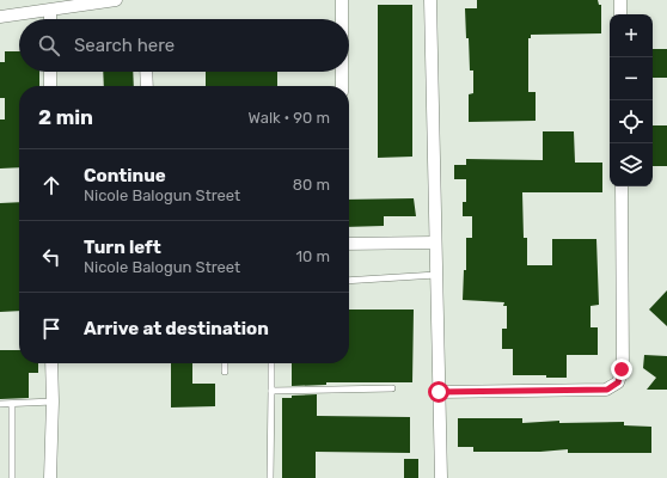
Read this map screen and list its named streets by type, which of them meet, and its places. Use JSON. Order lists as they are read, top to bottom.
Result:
{
  "page": {
    "map_buttons": ["+", "−"],
    "search": "Search here",
    "heading": ["2 min", "Walk · 90 m"],
    "list": [
      ["Continue", "Nicole Balogun Street", "80 m"],
      ["Turn left", "Nicole Balogun Street", "10 m"],
      "Arrive at destination"
    ]
  }
}
